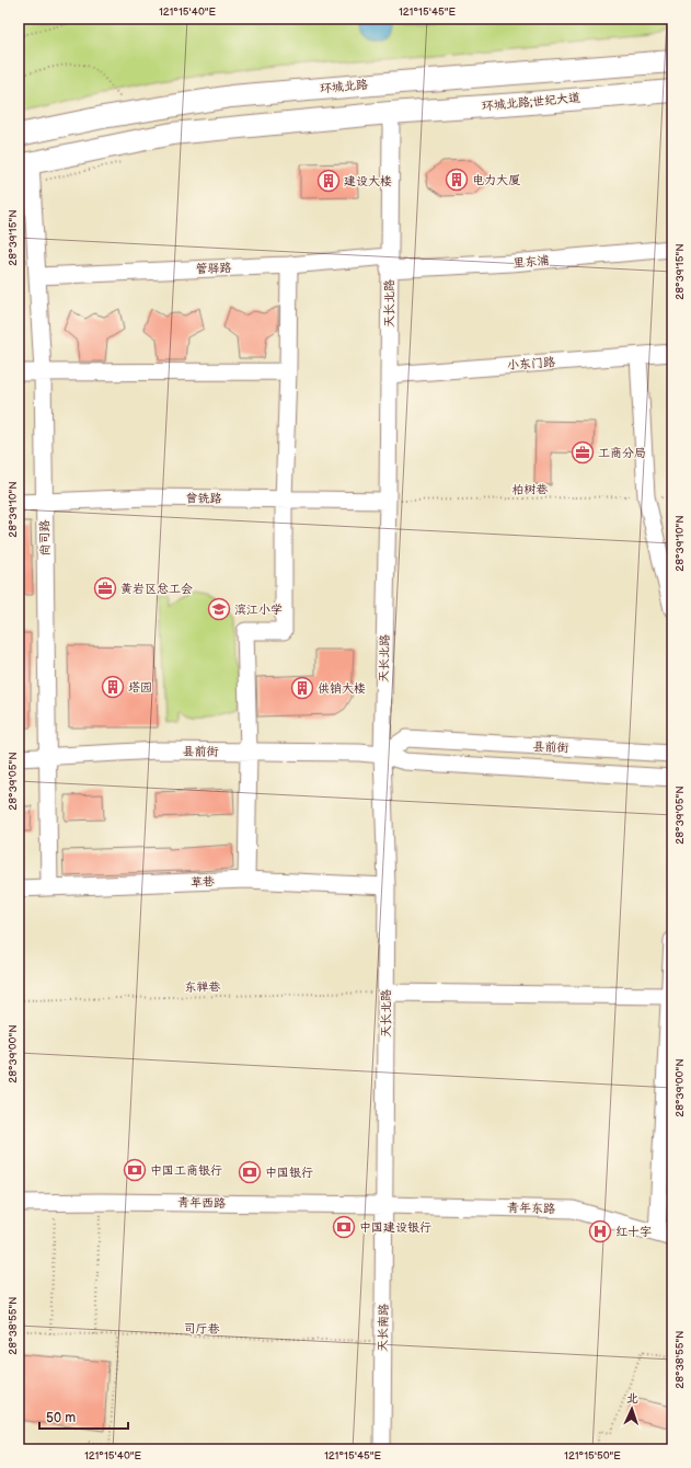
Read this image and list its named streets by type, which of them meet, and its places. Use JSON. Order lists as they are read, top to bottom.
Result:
{
  "streets": {
    "main road": ["环城北路", "环城北路;世纪大道"],
    "street": [
      "里东浦",
      "管驿路",
      "天长北路",
      "小东门路",
      "曾铣路",
      "尚司路",
      "县前街",
      "草巷",
      "青年西路",
      "青年东路",
      "天长南路"
    ],
    "path": ["柏树巷", "东禅巷", "司厅巷"]
  },
  "crossings": [
    ["环城北路;世纪大道", "天长北路"],
    ["里东浦", "管驿路"],
    ["里东浦", "天长北路"],
    ["管驿路", "天长北路"],
    ["管驿路", "尚司路"],
    ["天长北路", "小东门路"],
    ["天长北路", "柏树巷"],
    ["天长北路", "曾铣路"],
    ["天长北路", "县前街"],
    ["天长北路", "草巷"],
    ["天长北路", "东禅巷"],
    ["天长北路", "青年西路"],
    ["天长北路", "青年东路"],
    ["天长北路", "天长南路"],
    ["柏树巷", "曾铣路"],
    ["曾铣路", "尚司路"],
    ["尚司路", "县前街"],
    ["尚司路", "草巷"],
    ["青年西路", "青年东路"],
    ["青年西路", "天长南路"],
    ["青年东路", "天长南路"],
    ["天长南路", "司厅巷"]
  ],
  "places": {
    "building": [
      "电力大厦",
      "建设大楼",
      "塔园",
      "供销大楼"
    ],
    "office": ["工商分局", "黄岩区总工会"],
    "school or university": ["滨江小学"],
    "bank": ["中国工商银行", "中国银行", "中国建设银行"],
    "hospital": ["红十字"]
  },
  "scale_bar": "50 m",
  "north": "top",
  "coordinates": [
    "121°15'40\"E",
    "121°15'45\"E",
    "28°39'15\"N",
    "28°39'10\"N",
    "28°39'05\"N",
    "28°39'00\"N",
    "28°38'55\"N",
    "121°15'50\"E"
  ]
}
